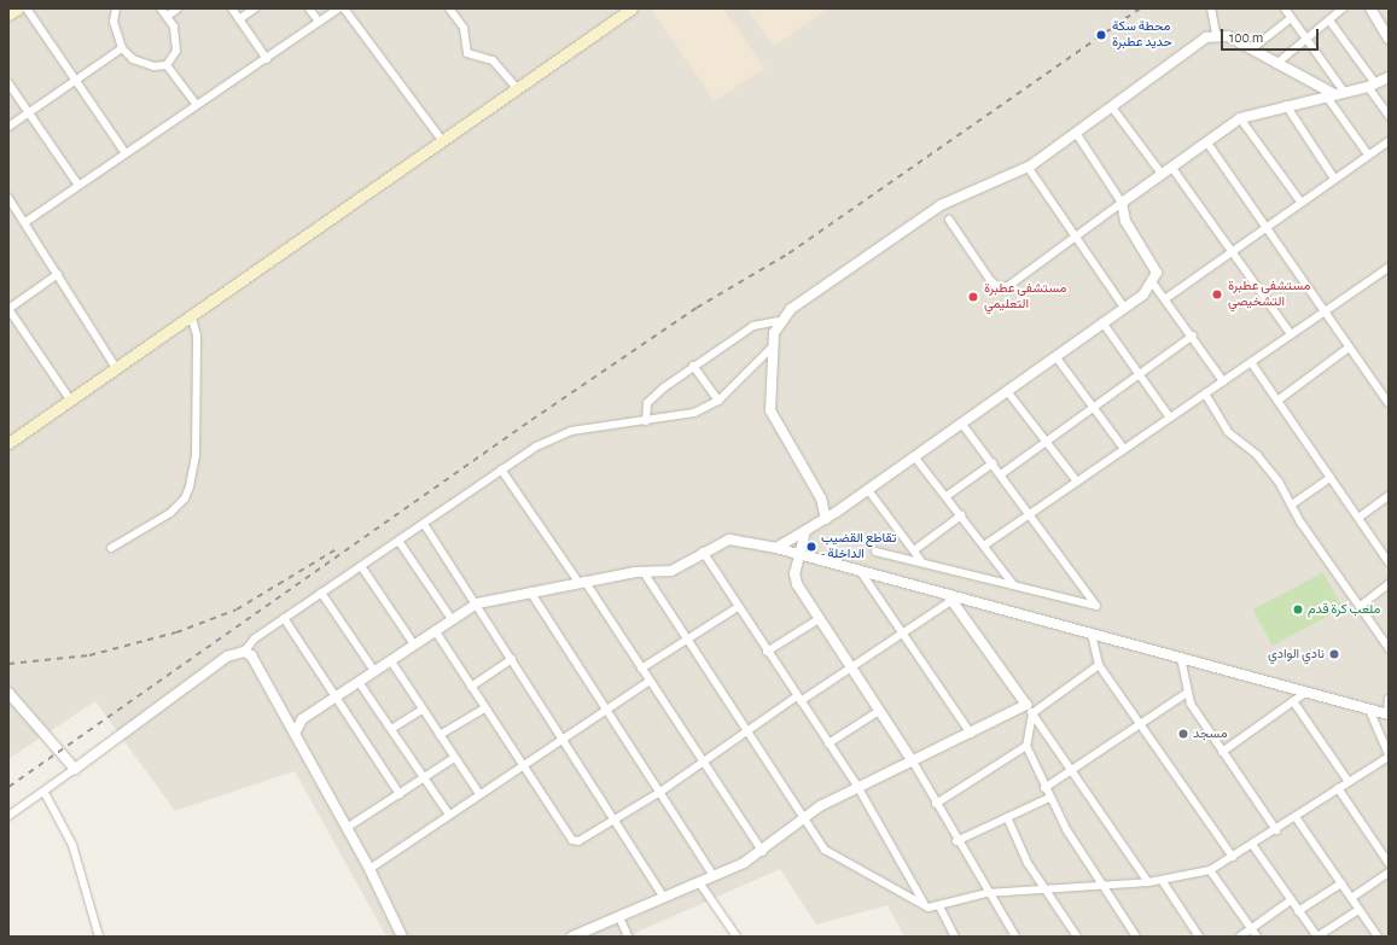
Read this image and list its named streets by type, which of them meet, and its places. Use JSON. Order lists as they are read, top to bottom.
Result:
{
  "places": [
    "محطة سكة حديد عطبرة",
    "مستشفى عطبرة التشخيصي",
    "مستشفى عطبرة التعليمي",
    "تقاطع القضيب - الداخلة",
    "ملعب كرة قدم",
    "نادي الوادي",
    "مسجد"
  ],
  "scale_bar": "100 m"
}
